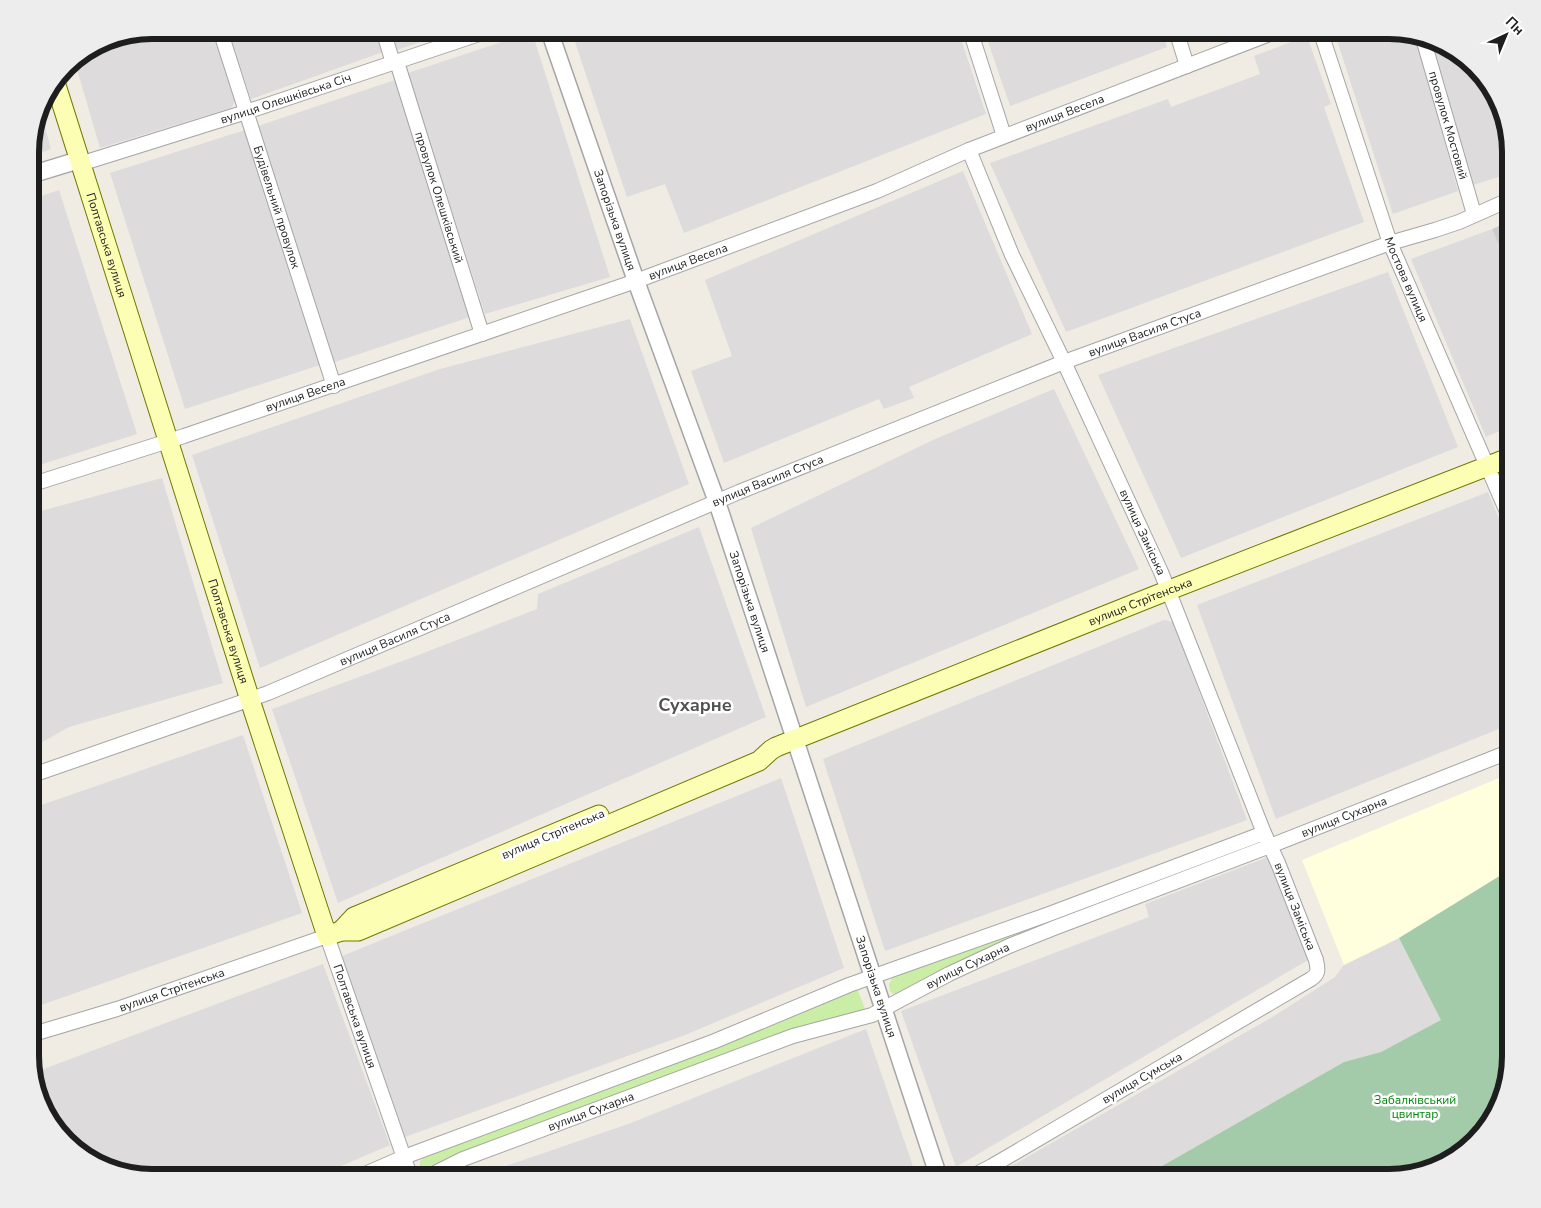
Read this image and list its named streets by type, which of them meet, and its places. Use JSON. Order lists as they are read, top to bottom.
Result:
{
  "streets": {
    "main road": ["Полтавська вулиця", "вулиця Стрітенська"],
    "street": [
      "вулиця Олешківська Січ",
      "вулиця Весела",
      "провулок Мостовий",
      "провулок Олешківський",
      "Будівельний провулок",
      "Запорізька вулиця",
      "Мостова вулиця",
      "вулиця Василя Стуса",
      "вулиця Заміська",
      "вулиця Сухарна",
      "вулиця Сумська"
    ]
  },
  "crossings": [
    ["вулиця Олешківська Січ", "провулок Олешківський"],
    ["вулиця Олешківська Січ", "Будівельний провулок"],
    ["вулиця Олешківська Січ", "Полтавська вулиця"],
    ["вулиця Весела", "провулок Олешківський"],
    ["вулиця Весела", "Будівельний провулок"],
    ["вулиця Весела", "Запорізька вулиця"],
    ["вулиця Весела", "Полтавська вулиця"],
    ["вулиця Весела", "вулиця Заміська"],
    ["провулок Мостовий", "вулиця Василя Стуса"],
    ["Запорізька вулиця", "вулиця Василя Стуса"],
    ["Запорізька вулиця", "вулиця Стрітенська"],
    ["Запорізька вулиця", "вулиця Сухарна"],
    ["Полтавська вулиця", "вулиця Василя Стуса"],
    ["Полтавська вулиця", "вулиця Стрітенська"],
    ["Полтавська вулиця", "вулиця Сухарна"],
    ["Мостова вулиця", "вулиця Василя Стуса"],
    ["Мостова вулиця", "вулиця Стрітенська"],
    ["вулиця Василя Стуса", "вулиця Заміська"],
    ["вулиця Заміська", "вулиця Стрітенська"],
    ["вулиця Заміська", "вулиця Сухарна"],
    ["вулиця Заміська", "вулиця Сумська"]
  ],
  "districts": ["Сухарне"],
  "parks": ["Забалківський цвинтар"],
  "north": "top right"
}
